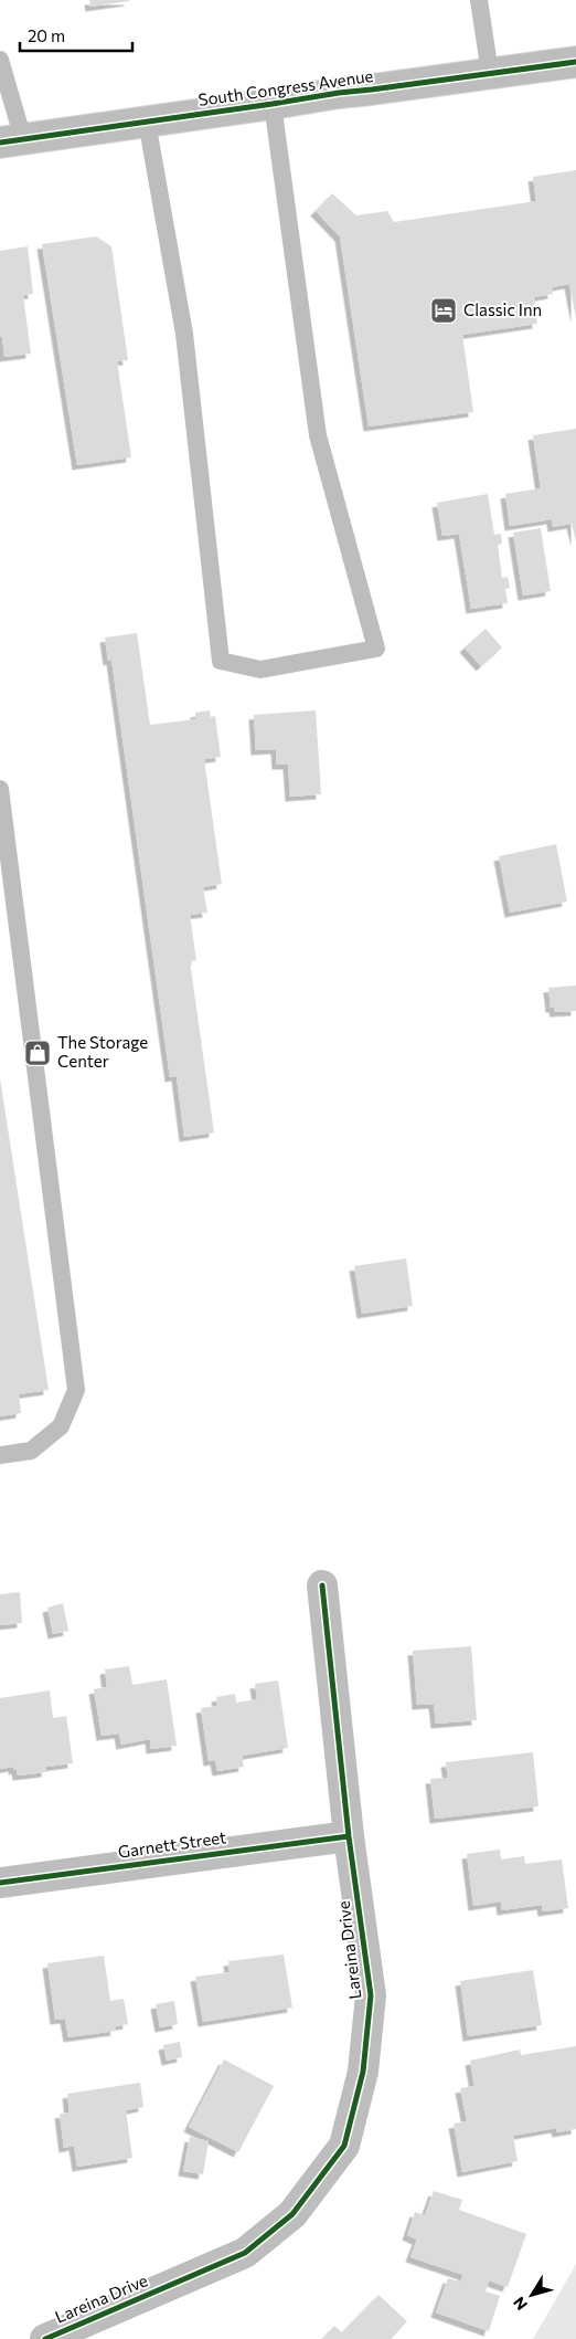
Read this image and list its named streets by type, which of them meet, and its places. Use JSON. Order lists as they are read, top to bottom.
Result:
{
  "streets": {
    "street": ["South Congress Avenue", "Garnett Street", "Lareina Drive"]
  },
  "crossings": [
    ["Garnett Street", "Lareina Drive"]
  ],
  "places": {
    "hotel": ["Classic Inn"],
    "shop": ["The Storage Center"]
  },
  "scale_bar": "20 m",
  "north": "bottom left"
}
